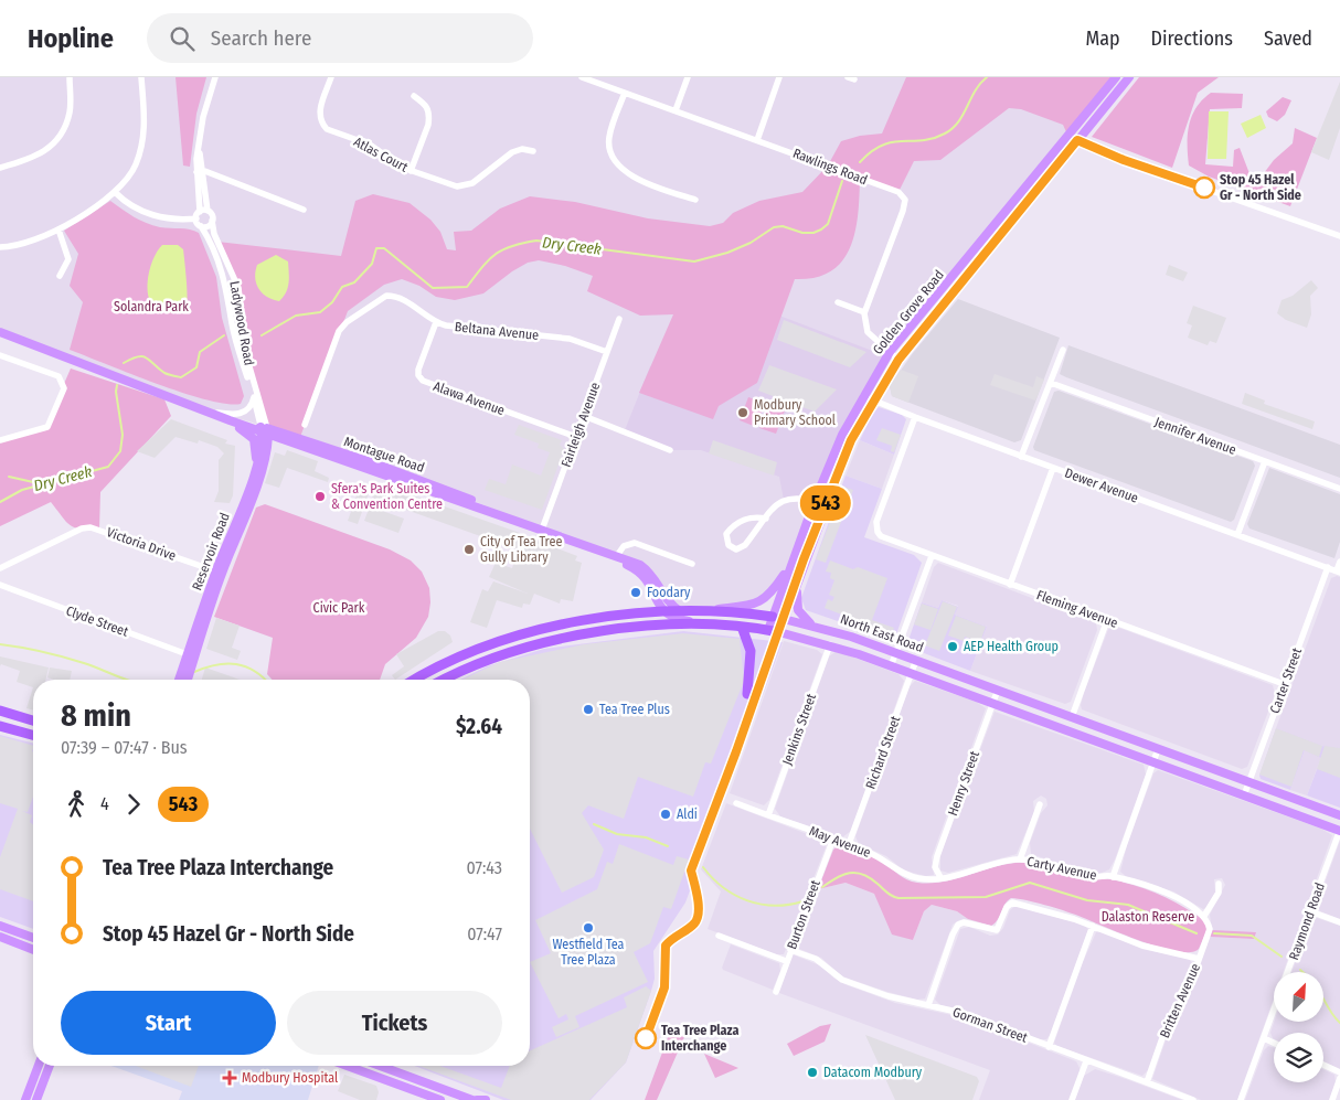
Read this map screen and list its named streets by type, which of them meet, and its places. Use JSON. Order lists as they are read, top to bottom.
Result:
{
  "streets": {
    "highway": ["North East Road"],
    "main road": ["Golden Grove Road", "Montague Road", "Reservoir Road"],
    "street": [
      "Atlas Court",
      "Rawlings Road",
      "Ladywood Road",
      "Beltana Avenue",
      "Alawa Avenue",
      "Fairleigh Avenue",
      "Jennifer Avenue",
      "Dewer Avenue",
      "Victoria Drive",
      "Fleming Avenue",
      "Clyde Street",
      "Carter Street",
      "Jenkins Street",
      "Richard Street",
      "Henry Street",
      "May Avenue",
      "Carty Avenue",
      "Burton Street",
      "Raymond Road",
      "Britten Avenue",
      "Gorman Street"
    ]
  },
  "crossings": [
    ["Golden Grove Road", "Dewer Avenue"],
    ["Golden Grove Road", "North East Road"],
    ["Ladywood Road", "Montague Road"],
    ["Ladywood Road", "Reservoir Road"],
    ["Beltana Avenue", "Alawa Avenue"],
    ["Beltana Avenue", "Fairleigh Avenue"],
    ["Alawa Avenue", "Fairleigh Avenue"],
    ["Fairleigh Avenue", "Montague Road"],
    ["Montague Road", "Reservoir Road"],
    ["Montague Road", "North East Road"],
    ["Dewer Avenue", "Fleming Avenue"],
    ["Dewer Avenue", "Carter Street"],
    ["Victoria Drive", "Reservoir Road"],
    ["Reservoir Road", "Clyde Street"],
    ["Fleming Avenue", "Carter Street"],
    ["North East Road", "Carter Street"],
    ["North East Road", "Jenkins Street"],
    ["North East Road", "Richard Street"],
    ["North East Road", "Henry Street"],
    ["North East Road", "Raymond Road"],
    ["Jenkins Street", "May Avenue"],
    ["Richard Street", "May Avenue"],
    ["Henry Street", "May Avenue"],
    ["Henry Street", "Carty Avenue"],
    ["May Avenue", "Carty Avenue"],
    ["May Avenue", "Burton Street"],
    ["Carty Avenue", "Britten Avenue"],
    ["Burton Street", "Gorman Street"],
    ["Britten Avenue", "Gorman Street"]
  ],
  "water": ["Dry Creek"],
  "parks": ["Solandra Park", "Civic Park", "Dalaston Reserve"],
  "places": {
    "other": [
      "Stop 45 Hazel Gr - North Side",
      "Modbury Primary School",
      "Sfera's Park Suites & Convention Centre",
      "City of Tea Tree Gully Library",
      "Foodary",
      "AEP Health Group",
      "Tea Tree Plus",
      "Aldi",
      "Westfield Tea Tree Plaza",
      "Tea Tree Plaza Interchange",
      "Datacom Modbury"
    ],
    "health": ["Modbury Hospital"]
  },
  "lines": ["bus line 543"],
  "north": "top right",
  "page": {
    "header": "Hopline",
    "search": "Search here",
    "nav": ["Map", "Directions", "Saved"],
    "on_map": "543",
    "heading": ["8 min", "07:39 – 07:47 · Bus", "$2.64"],
    "legs": ["4", "543"],
    "list": [
      {
        "name": "Tea Tree Plaza Interchange",
        "value": "07:43"
      },
      {
        "name": "Stop 45 Hazel Gr - North Side",
        "value": "07:47"
      }
    ],
    "buttons": ["Start", "Tickets"]
  }
}
